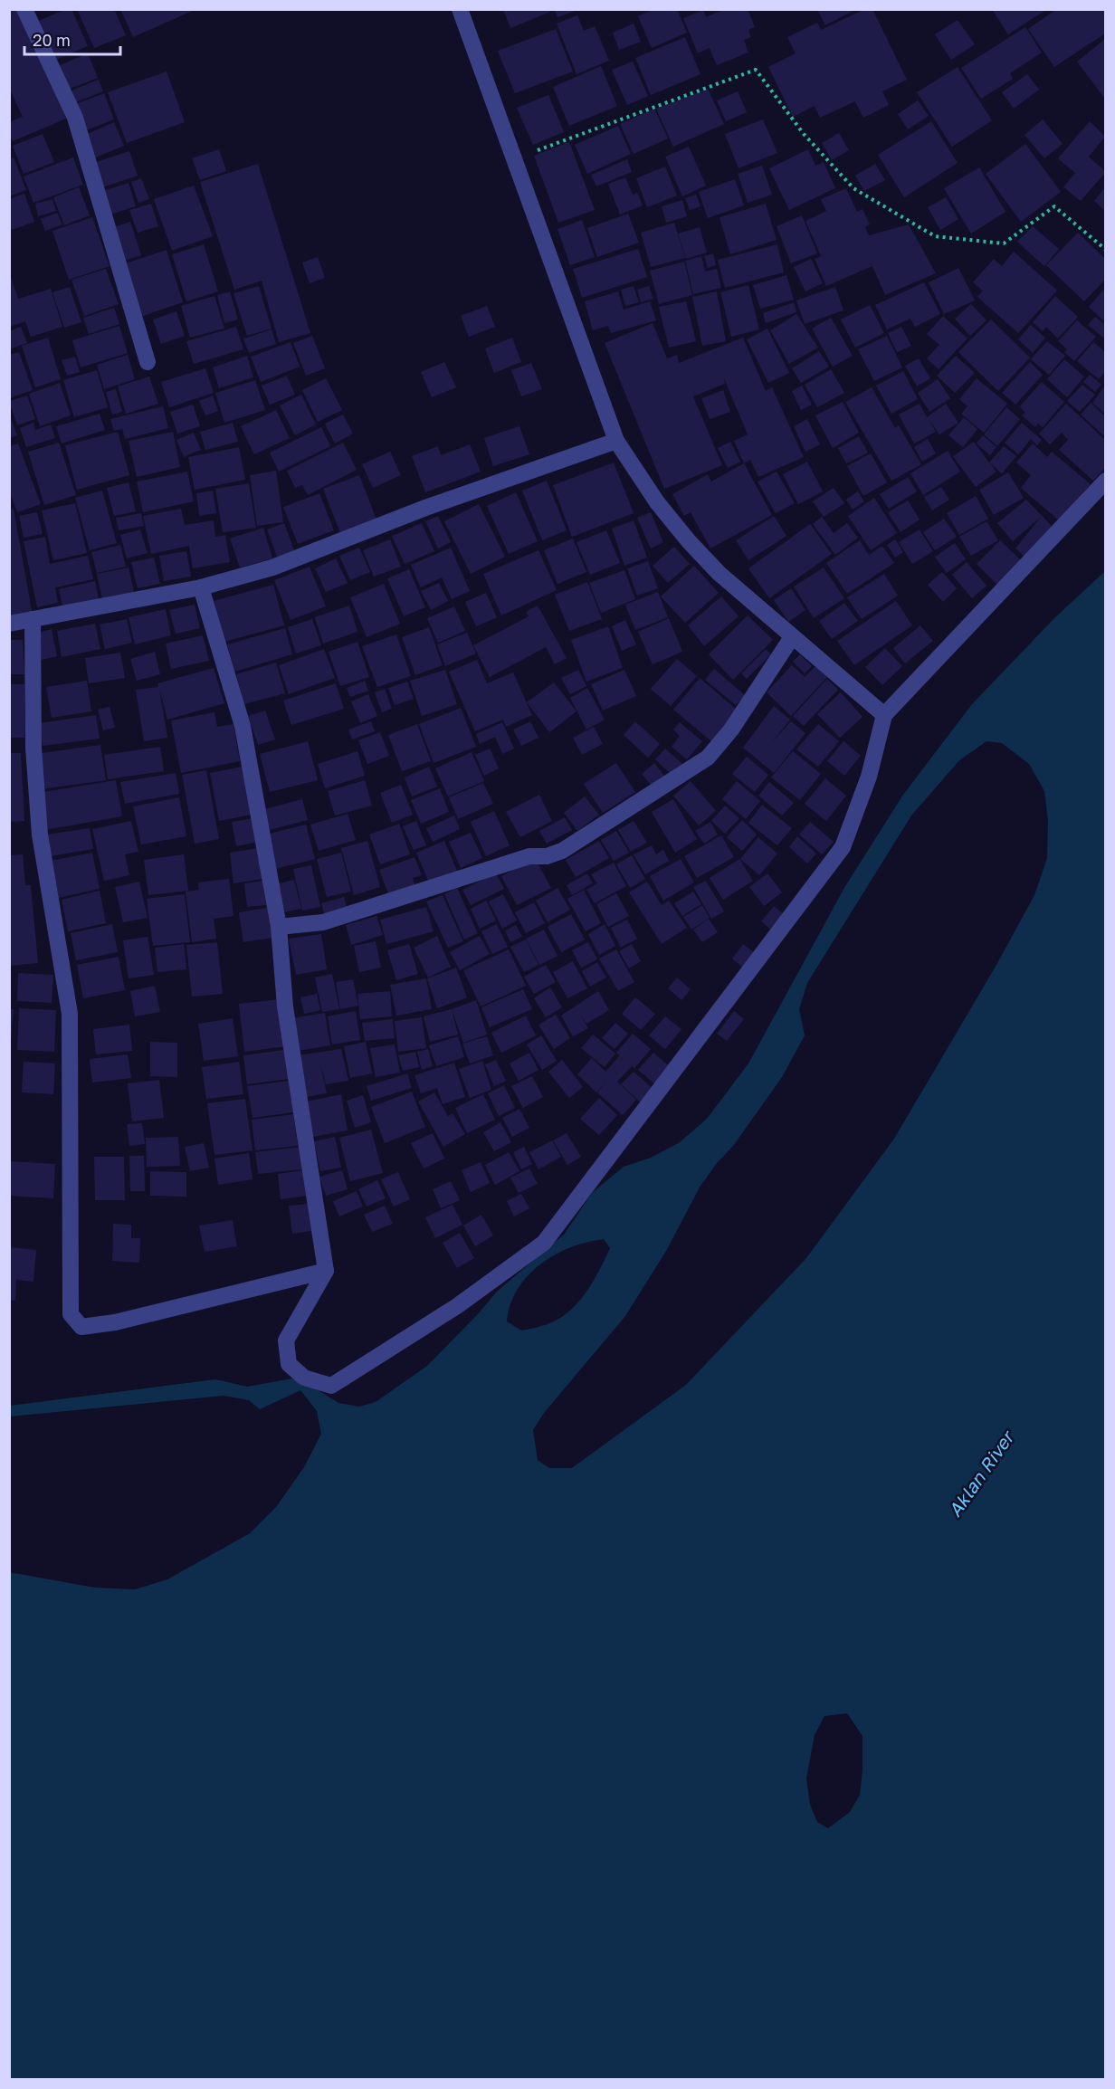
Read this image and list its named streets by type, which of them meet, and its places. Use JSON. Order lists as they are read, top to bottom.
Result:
{
  "water": ["Aklan River"],
  "scale_bar": "20 m"
}
